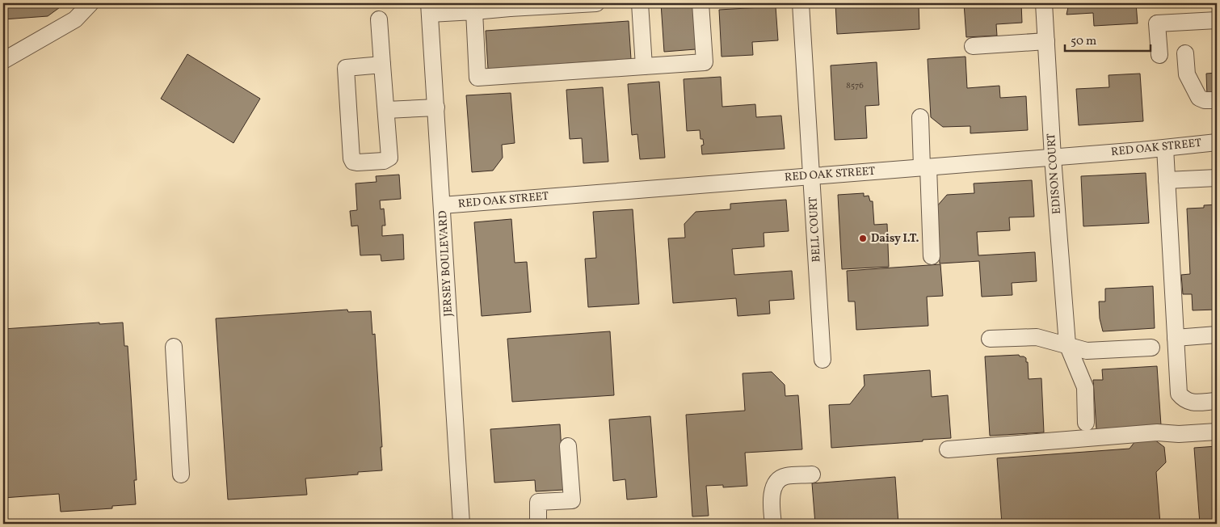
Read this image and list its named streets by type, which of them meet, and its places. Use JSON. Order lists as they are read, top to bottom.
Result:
{
  "streets": {
    "street": [
      "RED OAK STREET",
      "EDISON COURT",
      "BELL COURT",
      "JERSEY BOULEVARD"
    ]
  },
  "crossings": [
    ["RED OAK STREET", "EDISON COURT"],
    ["RED OAK STREET", "BELL COURT"],
    ["RED OAK STREET", "JERSEY BOULEVARD"]
  ],
  "places": ["Daisy I.T."],
  "house_numbers": ["8576"],
  "scale_bar": "50 m"
}
